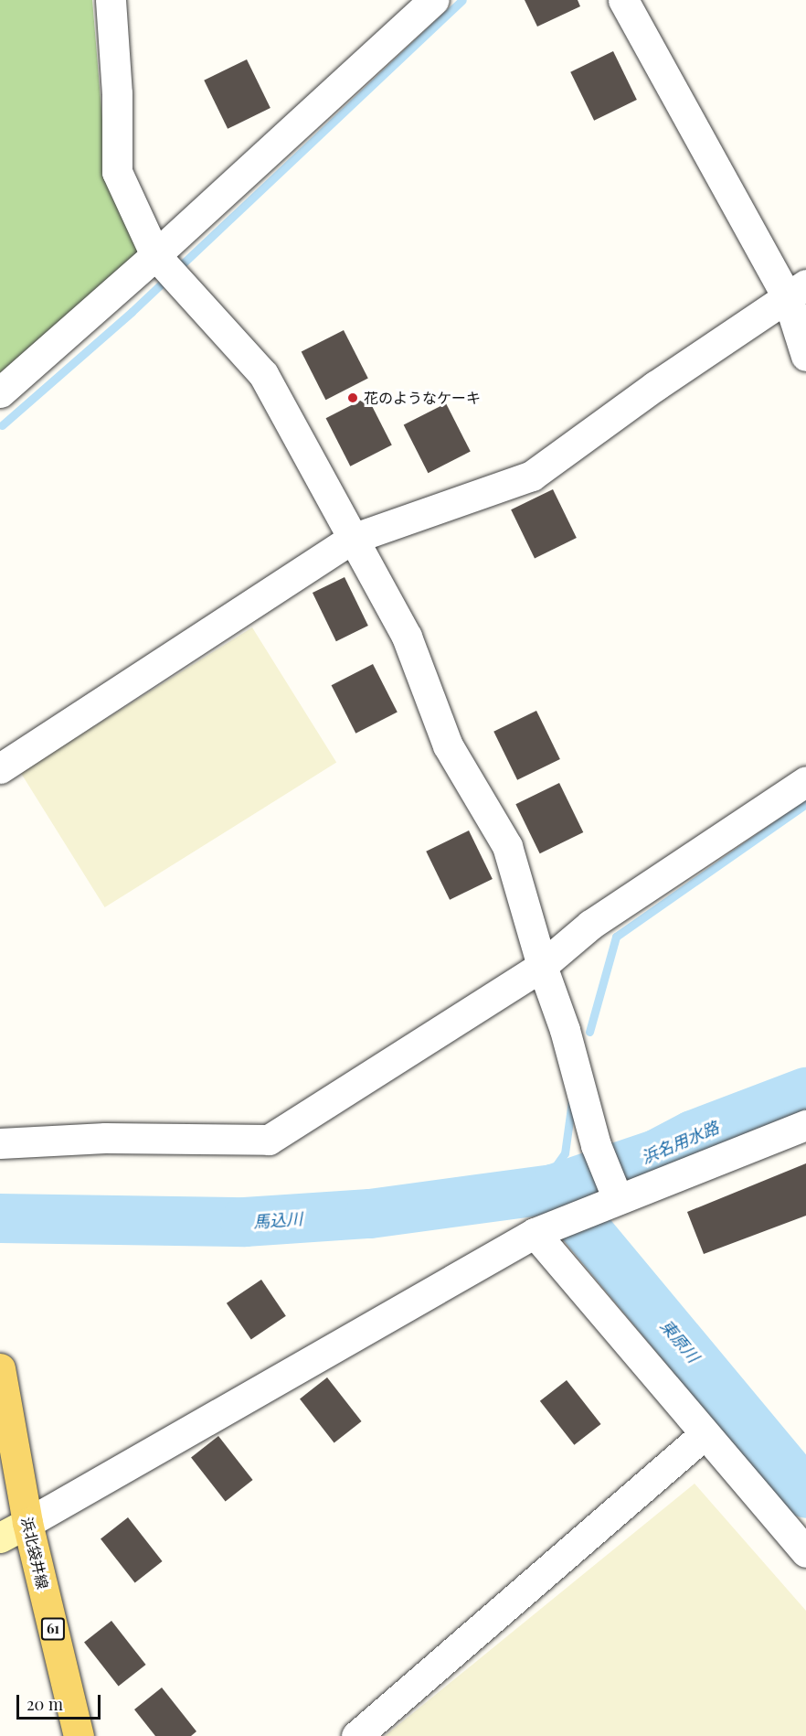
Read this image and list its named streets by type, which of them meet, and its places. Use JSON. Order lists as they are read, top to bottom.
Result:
{
  "streets": {
    "main road": ["浜北袋井線", "61"]
  },
  "water": ["浜名用水路", "馬込川", "東原川"],
  "places": ["花のようなケーキ"],
  "scale_bar": "20 m"
}
